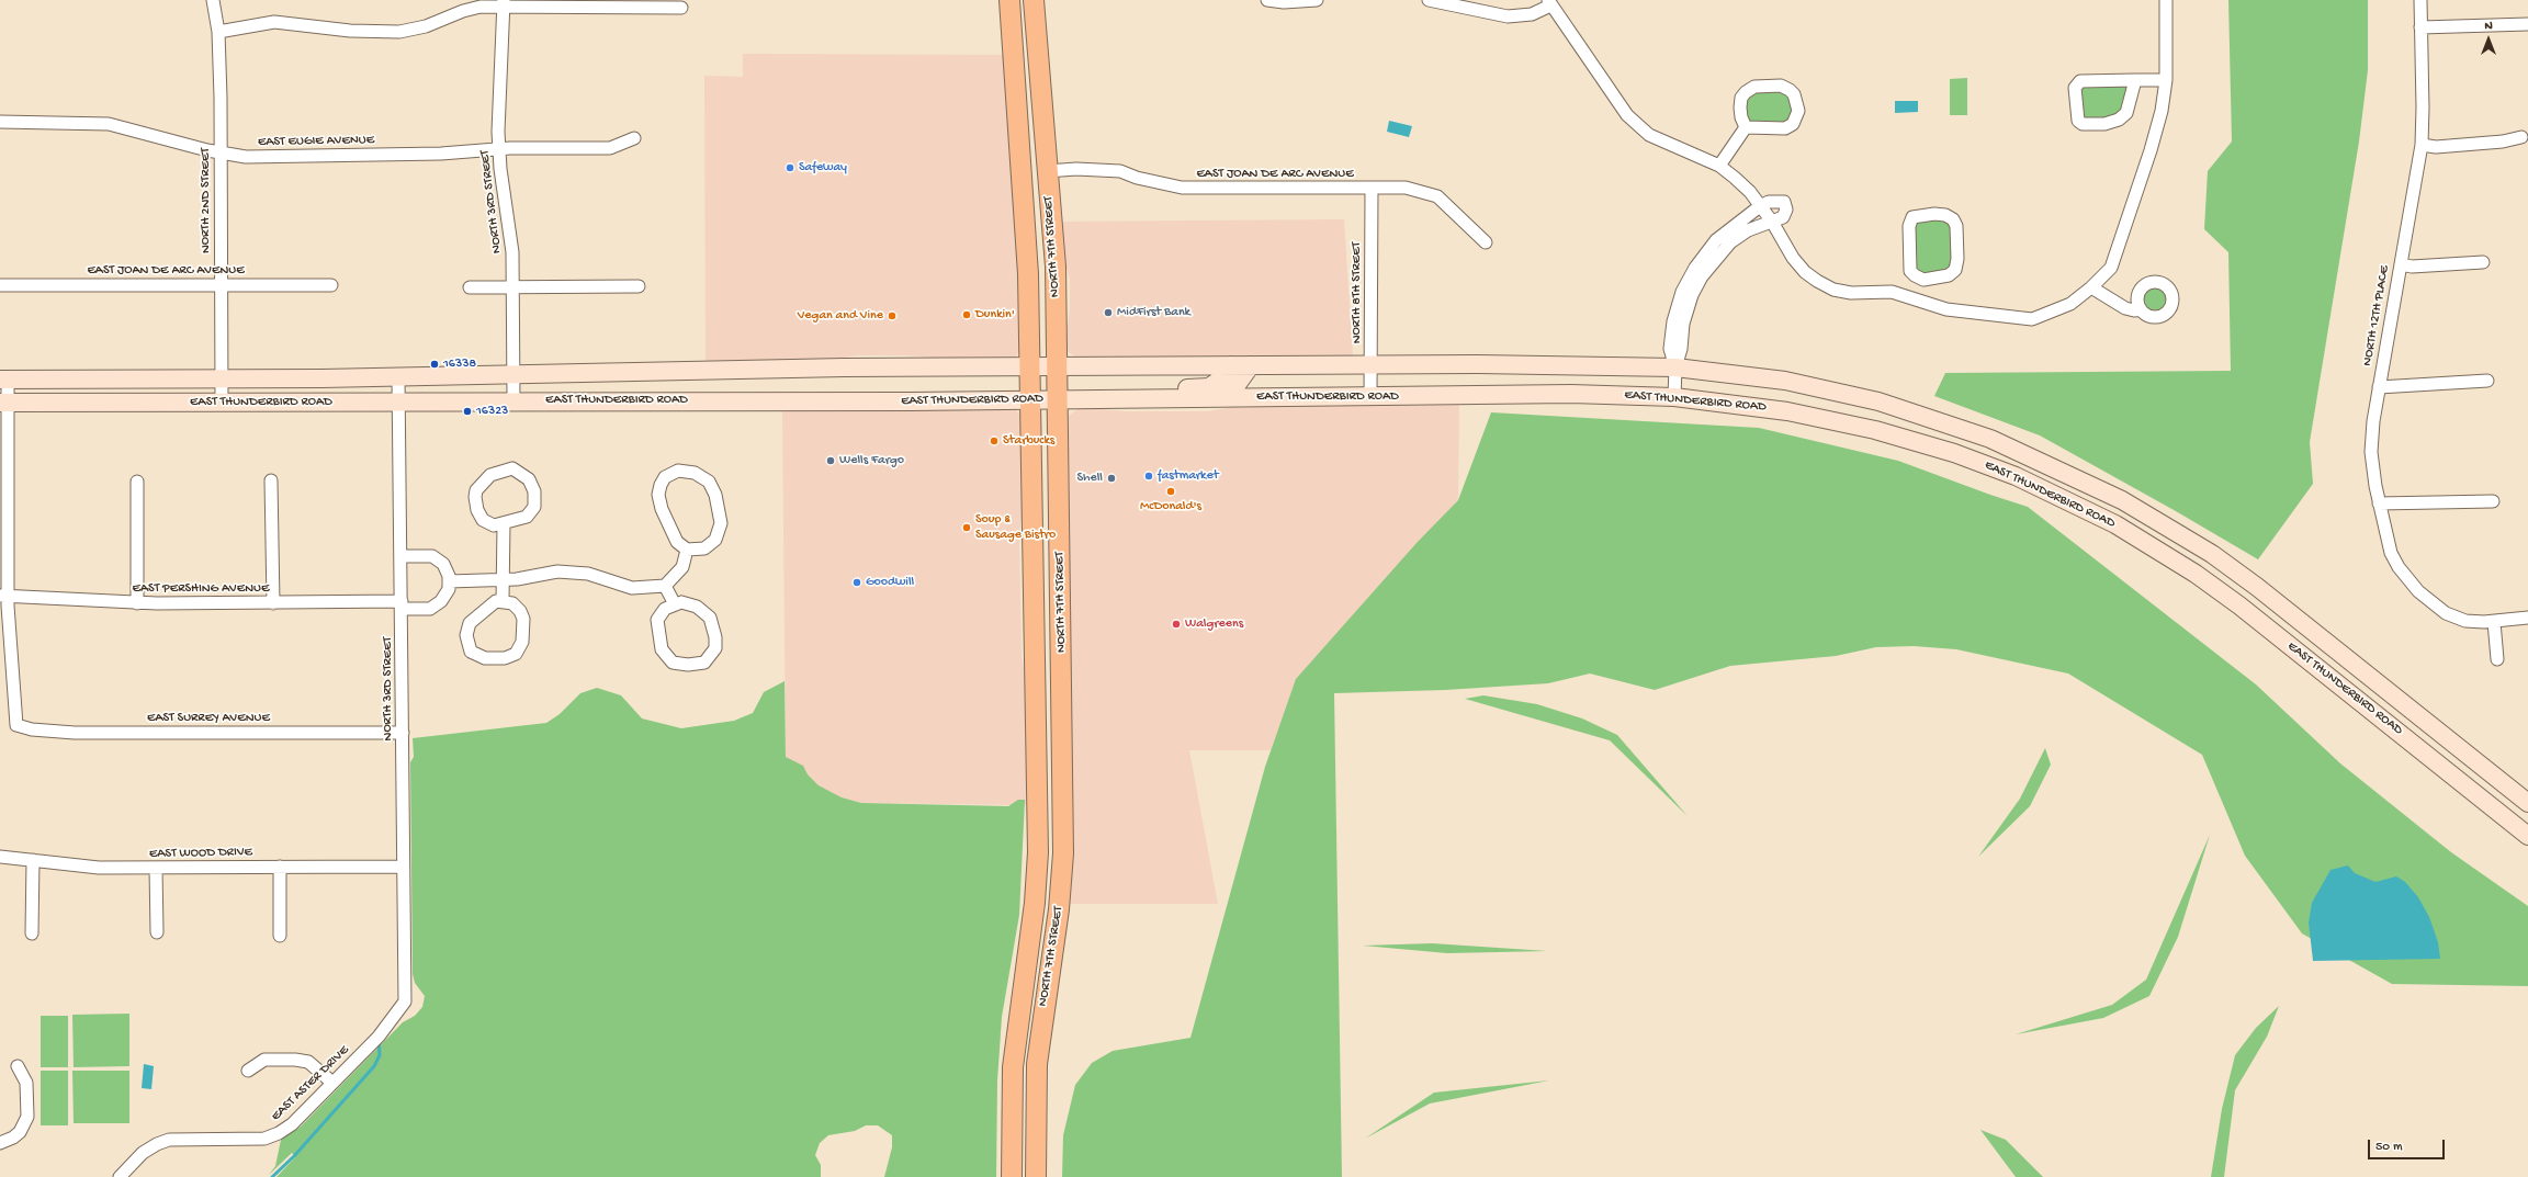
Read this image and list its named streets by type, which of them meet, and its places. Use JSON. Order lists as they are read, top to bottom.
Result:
{
  "streets": {
    "main road": ["NORTH 7TH STREET", "EAST THUNDERBIRD ROAD"],
    "street": [
      "EAST EUGIE AVENUE",
      "EAST JOAN DE ARC AVENUE",
      "NORTH 2ND STREET",
      "NORTH 3RD STREET",
      "NORTH 8TH STREET",
      "NORTH 12TH PLACE",
      "EAST PERSHING AVENUE",
      "EAST SURREY AVENUE",
      "EAST WOOD DRIVE",
      "EAST ASTER DRIVE"
    ]
  },
  "crossings": [
    ["EAST EUGIE AVENUE", "NORTH 2ND STREET"],
    ["EAST EUGIE AVENUE", "NORTH 3RD STREET"],
    ["EAST JOAN DE ARC AVENUE", "NORTH 2ND STREET"],
    ["EAST JOAN DE ARC AVENUE", "NORTH 7TH STREET"],
    ["EAST JOAN DE ARC AVENUE", "NORTH 8TH STREET"],
    ["NORTH 2ND STREET", "EAST THUNDERBIRD ROAD"],
    ["NORTH 3RD STREET", "EAST THUNDERBIRD ROAD"],
    ["NORTH 3RD STREET", "EAST PERSHING AVENUE"],
    ["NORTH 3RD STREET", "EAST SURREY AVENUE"],
    ["NORTH 3RD STREET", "EAST WOOD DRIVE"],
    ["NORTH 3RD STREET", "EAST ASTER DRIVE"],
    ["NORTH 7TH STREET", "EAST THUNDERBIRD ROAD"],
    ["NORTH 8TH STREET", "EAST THUNDERBIRD ROAD"],
    ["EAST PERSHING AVENUE", "EAST SURREY AVENUE"]
  ],
  "places": [
    "Safeway",
    "MidFirst Bank",
    "Dunkin'",
    "Vegan and Vine",
    "16338",
    "16323",
    "Starbucks",
    "Wells Fargo",
    "fastmarket",
    "Shell",
    "McDonald's",
    "Soup & Sausage Bistro",
    "Goodwill",
    "Walgreens"
  ],
  "scale_bar": "50 m",
  "north": "top"
}
